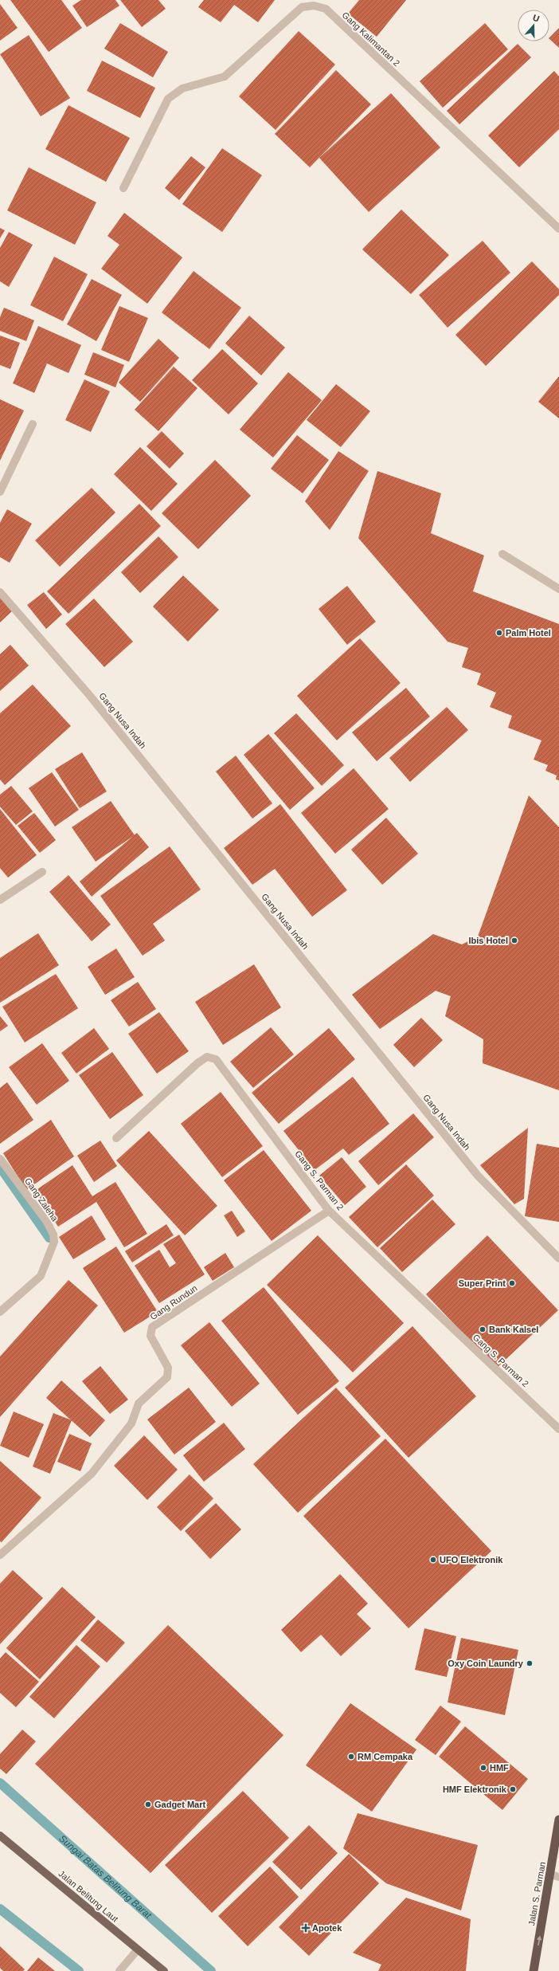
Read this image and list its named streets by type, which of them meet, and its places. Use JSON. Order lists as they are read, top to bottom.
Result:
{
  "streets": {
    "highway": ["Jalan S. Parman"],
    "main road": ["Jalan Belitung Laut"],
    "street": [
      "Gang Kalimantan 2",
      "Gang Nusa Indah",
      "Gang S. Parman 2",
      "Gang Zaleha",
      "Gang Rundun"
    ]
  },
  "crossings": [
    ["Gang S. Parman 2", "Gang Rundun"]
  ],
  "one_way": ["Jalan S. Parman"],
  "water": ["Sungai Batas Belitung Barat"],
  "places": {
    "other": [
      "Palm Hotel",
      "Ibis Hotel",
      "Super Print",
      "Bank Kalsel",
      "UFO Elektronik",
      "Oxy Coin Laundry",
      "RM Cempaka",
      "HMF",
      "HMF Elektronik",
      "Gadget Mart"
    ],
    "health": ["Apotek"]
  },
  "north": "top"
}
